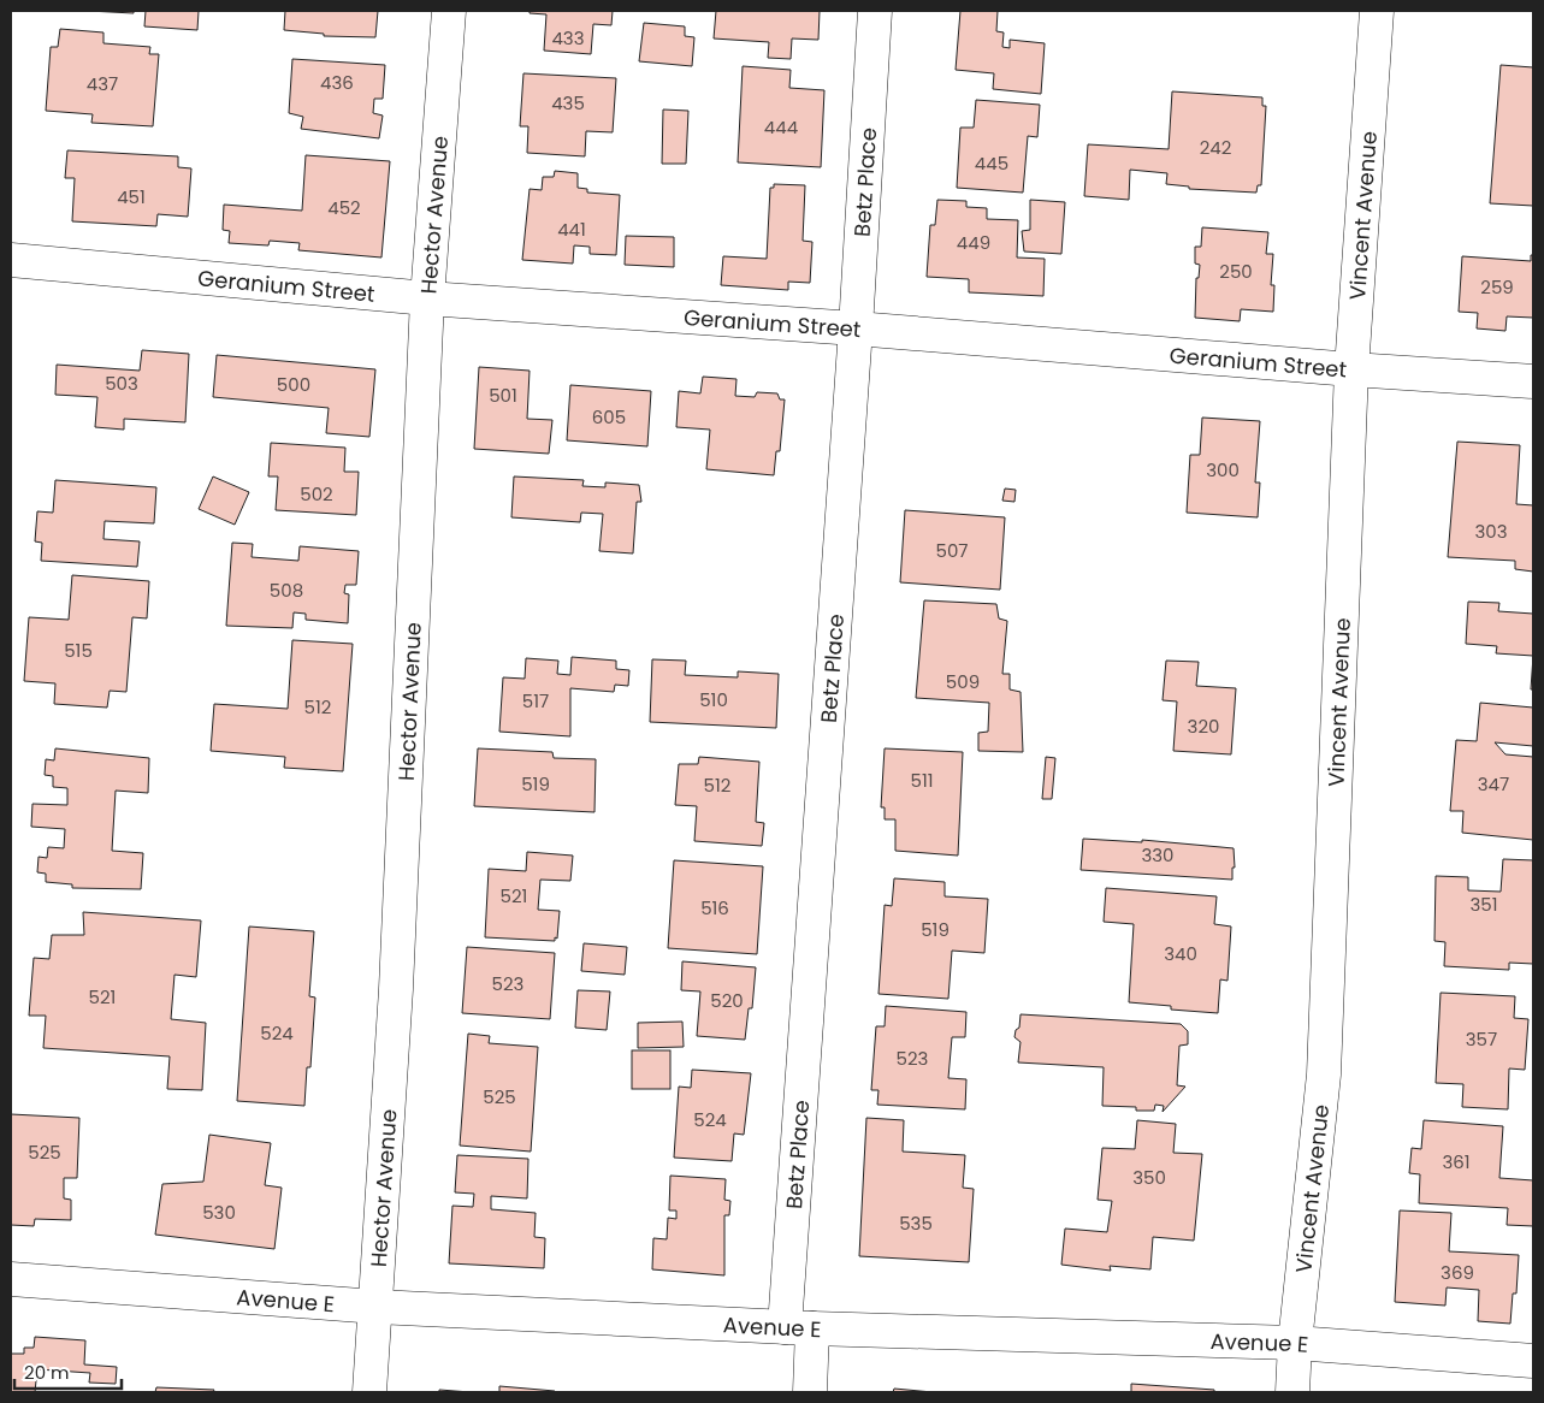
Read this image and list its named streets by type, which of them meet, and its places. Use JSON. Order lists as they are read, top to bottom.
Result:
{
  "streets": {
    "street": [
      "Betz Place",
      "Hector Avenue",
      "Vincent Avenue",
      "Geranium Street",
      "Avenue E"
    ]
  },
  "crossings": [
    ["Betz Place", "Geranium Street"],
    ["Betz Place", "Avenue E"],
    ["Hector Avenue", "Geranium Street"],
    ["Hector Avenue", "Avenue E"],
    ["Vincent Avenue", "Geranium Street"],
    ["Vincent Avenue", "Avenue E"]
  ],
  "house_numbers": [
    "433",
    "436",
    "437",
    "435",
    "444",
    "242",
    "445",
    "451",
    "452",
    "441",
    "449",
    "250",
    "259",
    "503",
    "500",
    "501",
    "605",
    "300",
    "502",
    "303",
    "507",
    "508",
    "515",
    "509",
    "510",
    "517",
    "512",
    "320",
    "511",
    "519",
    "347",
    "512",
    "330",
    "521",
    "351",
    "516",
    "519",
    "340",
    "523",
    "521",
    "520",
    "524",
    "357",
    "523",
    "525",
    "524",
    "525",
    "361",
    "350",
    "530",
    "535",
    "369"
  ],
  "scale_bar": "20 m"
}
